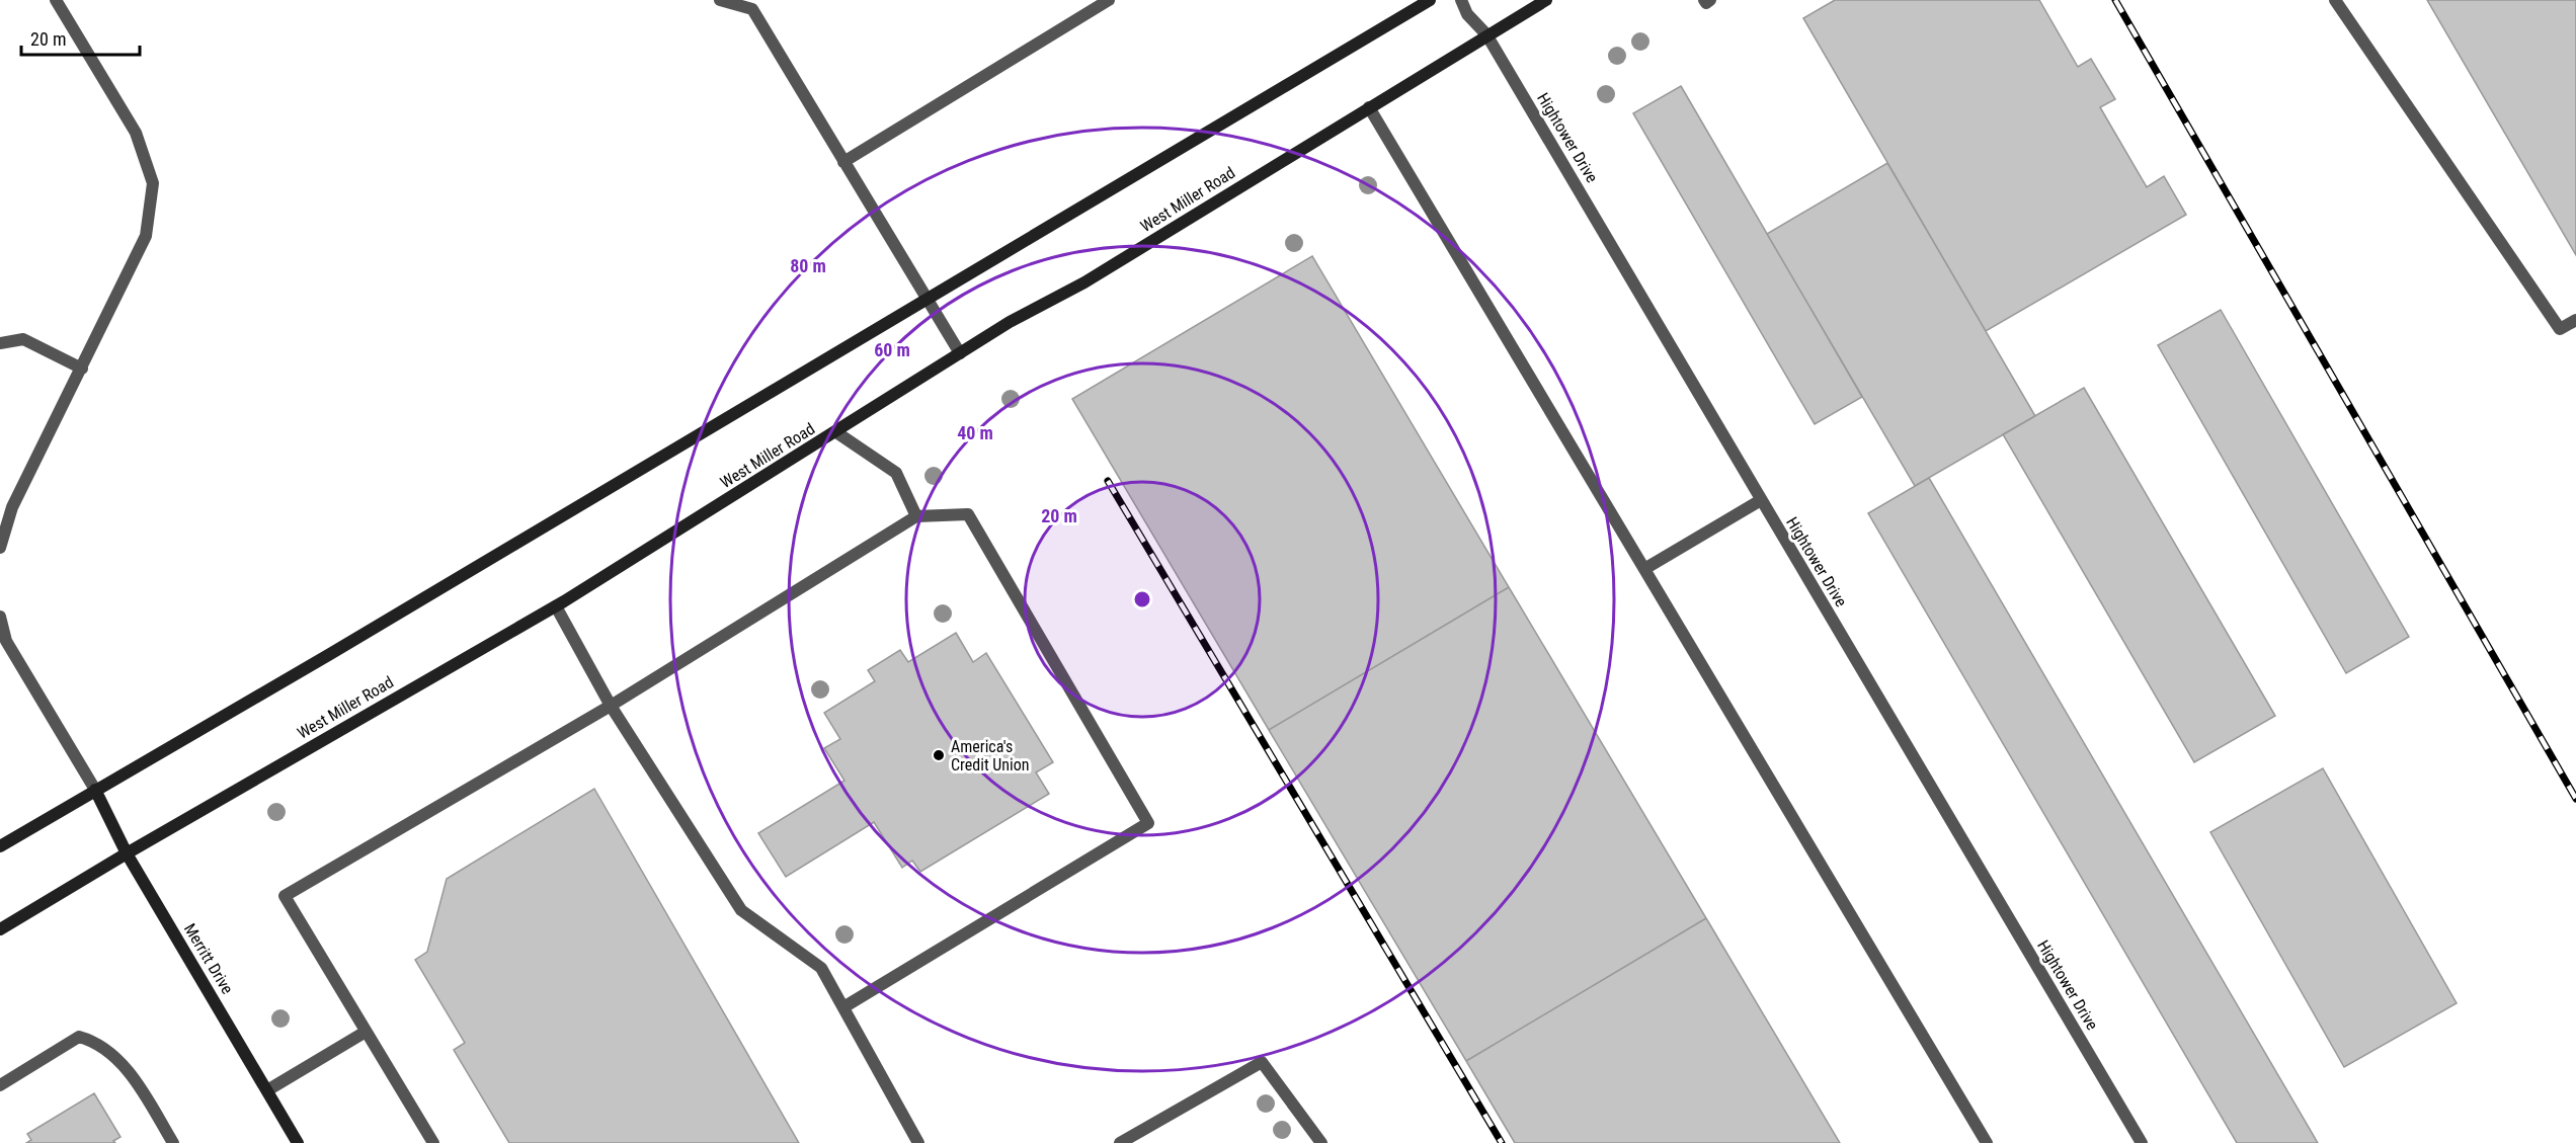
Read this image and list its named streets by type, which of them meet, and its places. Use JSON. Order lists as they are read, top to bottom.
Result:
{
  "streets": {
    "main road": ["West Miller Road", "Merritt Drive"],
    "street": ["Hightower Drive"]
  },
  "crossings": [
    ["Hightower Drive", "West Miller Road"],
    ["West Miller Road", "Merritt Drive"]
  ],
  "places": ["America's Credit Union"],
  "scale_bar": "20 m",
  "rings": [
    "80 m",
    "60 m",
    "40 m",
    "20 m"
  ]
}
